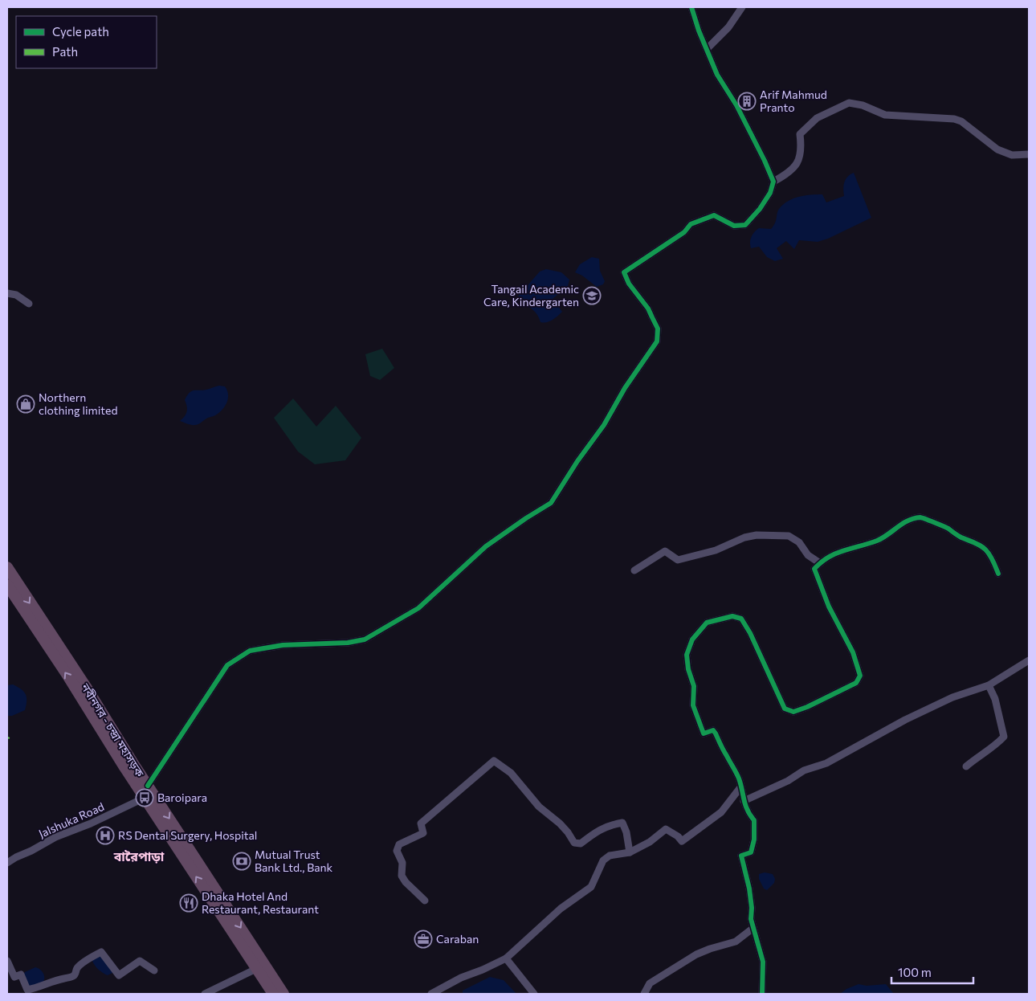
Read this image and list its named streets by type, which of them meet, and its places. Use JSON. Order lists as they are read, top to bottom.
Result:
{
  "streets": {
    "highway": ["নবীনগর - চন্দ্রা মহাসড়ক"],
    "street": ["Jalshuka Road"]
  },
  "crossings": [
    ["নবীনগর - চন্দ্রা মহাসড়ক", "Jalshuka Road"]
  ],
  "districts": ["বারৈপাড়া"],
  "places": {
    "building": ["Arif Mahmud Pranto"],
    "school or university": ["Tangail Academic Care, Kindergarten"],
    "shop": ["Northern clothing limited"],
    "bus stop": ["Baroipara"],
    "hospital": ["RS Dental Surgery, Hospital"],
    "bank": ["Mutual Trust Bank Ltd., Bank"],
    "restaurant": ["Dhaka Hotel And Restaurant, Restaurant"],
    "office": ["Caraban"]
  },
  "legend": ["Cycle path", "Path"],
  "scale_bar": "100 m"
}
